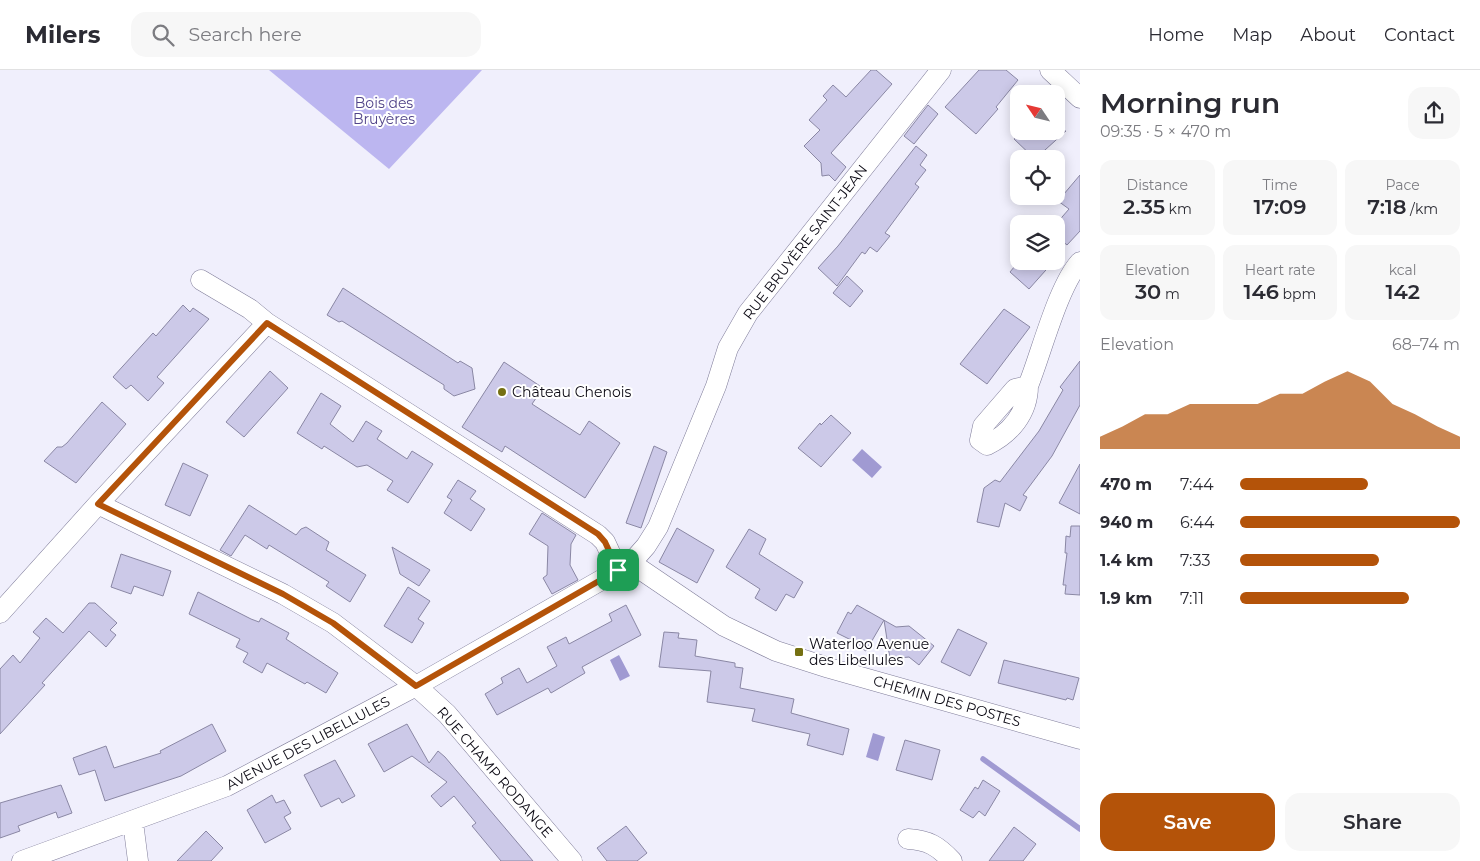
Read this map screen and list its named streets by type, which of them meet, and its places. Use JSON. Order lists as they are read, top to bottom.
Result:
{
  "streets": {
    "street": [
      "RUE BRUYÈRE SAINT-JEAN",
      "CHEMIN DES POSTES",
      "AVENUE DES LIBELLULES",
      "RUE CHAMP RODANGE"
    ]
  },
  "crossings": [
    ["RUE BRUYÈRE SAINT-JEAN", "CHEMIN DES POSTES"],
    ["RUE BRUYÈRE SAINT-JEAN", "AVENUE DES LIBELLULES"],
    ["CHEMIN DES POSTES", "AVENUE DES LIBELLULES"],
    ["AVENUE DES LIBELLULES", "RUE CHAMP RODANGE"]
  ],
  "parks": ["Bois des Bruyères"],
  "places": {
    "other": ["Château Chenois"],
    "transit": ["Waterloo Avenue des Libellules"]
  },
  "north": "top left",
  "page": {
    "header": "Milers",
    "search": "Search here",
    "nav": [
      "Home",
      "Map",
      "About",
      "Contact"
    ],
    "heading": ["Morning run", "09:35 · 5 × 470 m"],
    "stats": [
      ["Distance", "2.35 km"],
      ["Time", "17:09"],
      ["Pace", "7:18 /km"],
      ["Elevation", "30 m"],
      ["Heart rate", "146 bpm"],
      ["kcal", "142"]
    ],
    "chart": ["Elevation", "68–74 m"],
    "list": [
      {
        "name": "470 m",
        "note": "7:44"
      },
      {
        "name": "940 m",
        "note": "6:44"
      },
      {
        "name": "1.4 km",
        "note": "7:33"
      },
      {
        "name": "1.9 km",
        "note": "7:11"
      }
    ],
    "buttons": ["Save", "Share"]
  }
}
